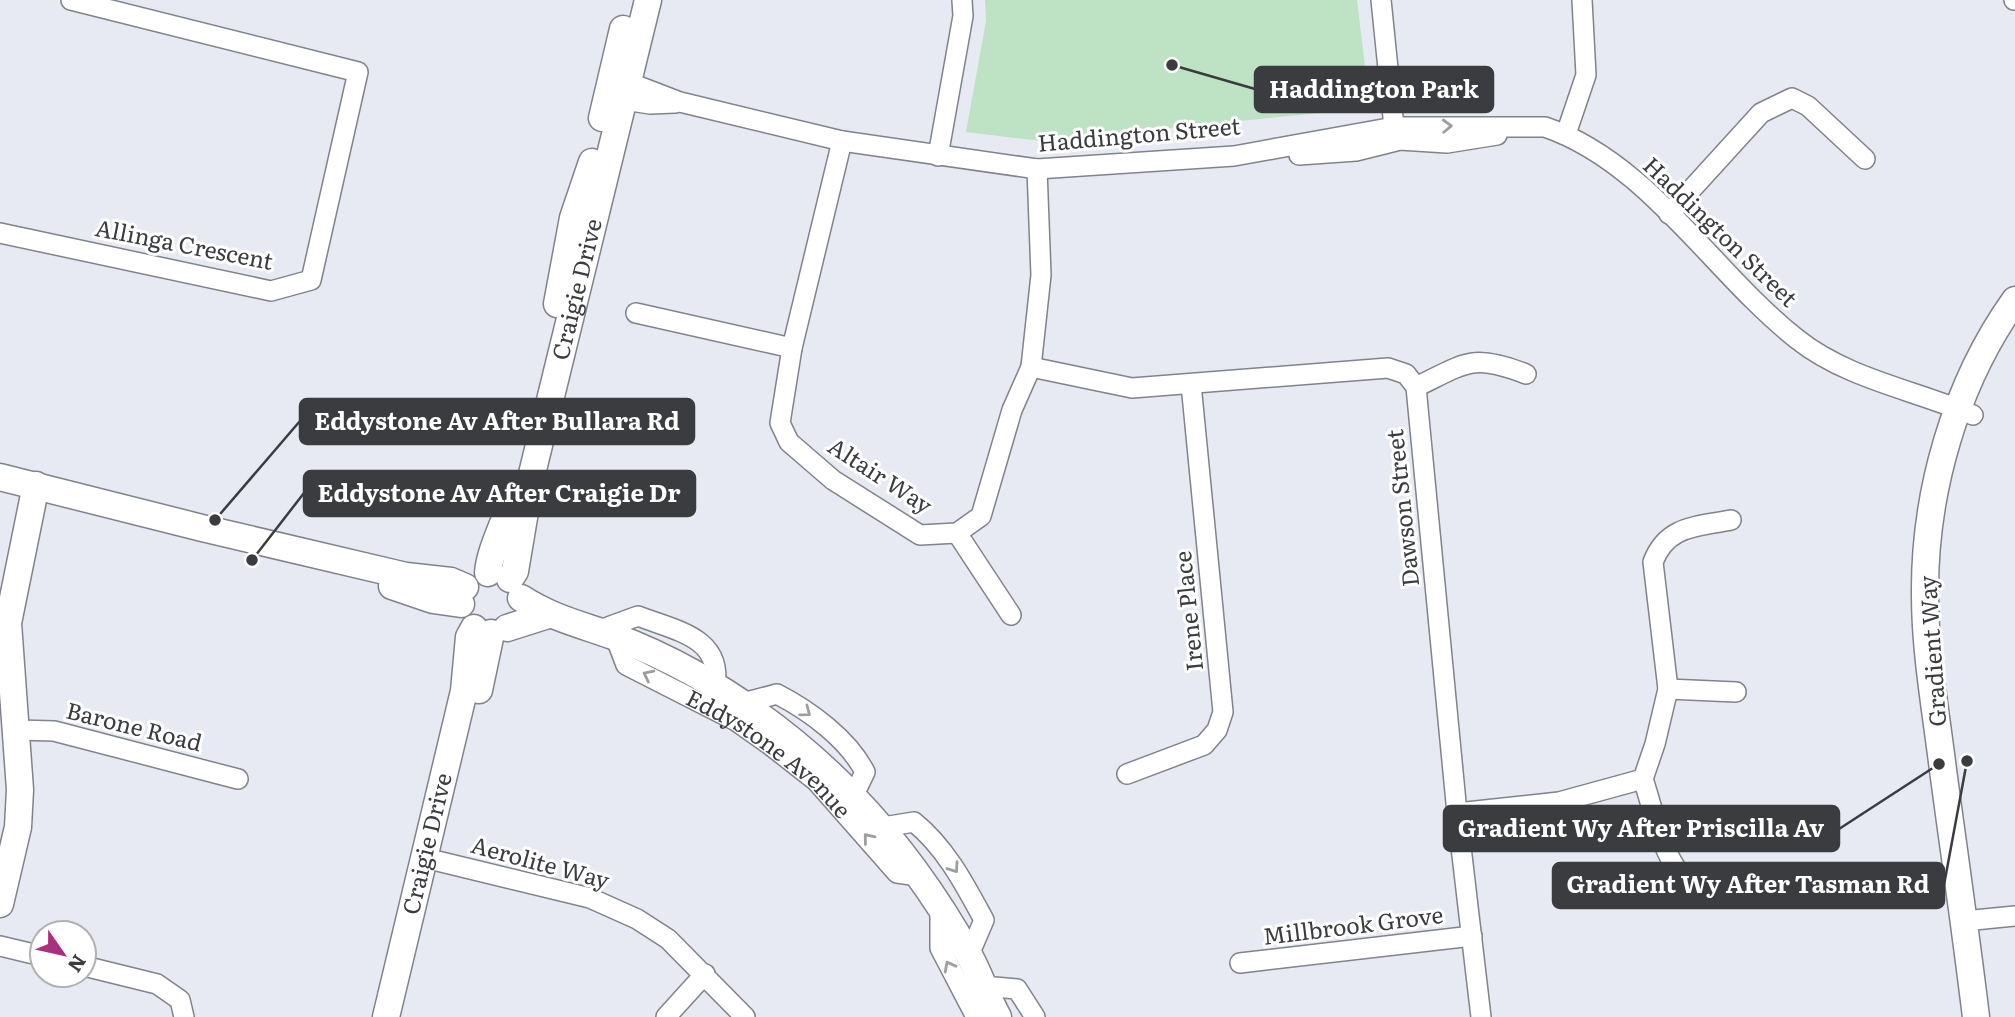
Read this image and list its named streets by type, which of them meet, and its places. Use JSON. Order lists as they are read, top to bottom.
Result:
{
  "streets": {
    "main road": ["Craigie Drive", "Gradient Way", "Eddystone Avenue"],
    "street": [
      "Haddington Street",
      "Allinga Crescent",
      "Altair Way",
      "Dawson Street",
      "Irene Place",
      "Barone Road",
      "Aerolite Way",
      "Millbrook Grove"
    ]
  },
  "crossings": [
    ["Haddington Street", "Craigie Drive"],
    ["Haddington Street", "Altair Way"],
    ["Haddington Street", "Gradient Way"],
    ["Craigie Drive", "Eddystone Avenue"],
    ["Craigie Drive", "Aerolite Way"],
    ["Dawson Street", "Millbrook Grove"]
  ],
  "places": [
    "Haddington Park",
    "Eddystone Av After Bullara Rd",
    "Eddystone Av After Craigie Dr",
    "Gradient Wy After Tasman Rd",
    "Gradient Wy After Priscilla Av"
  ],
  "north": "bottom right"
}
